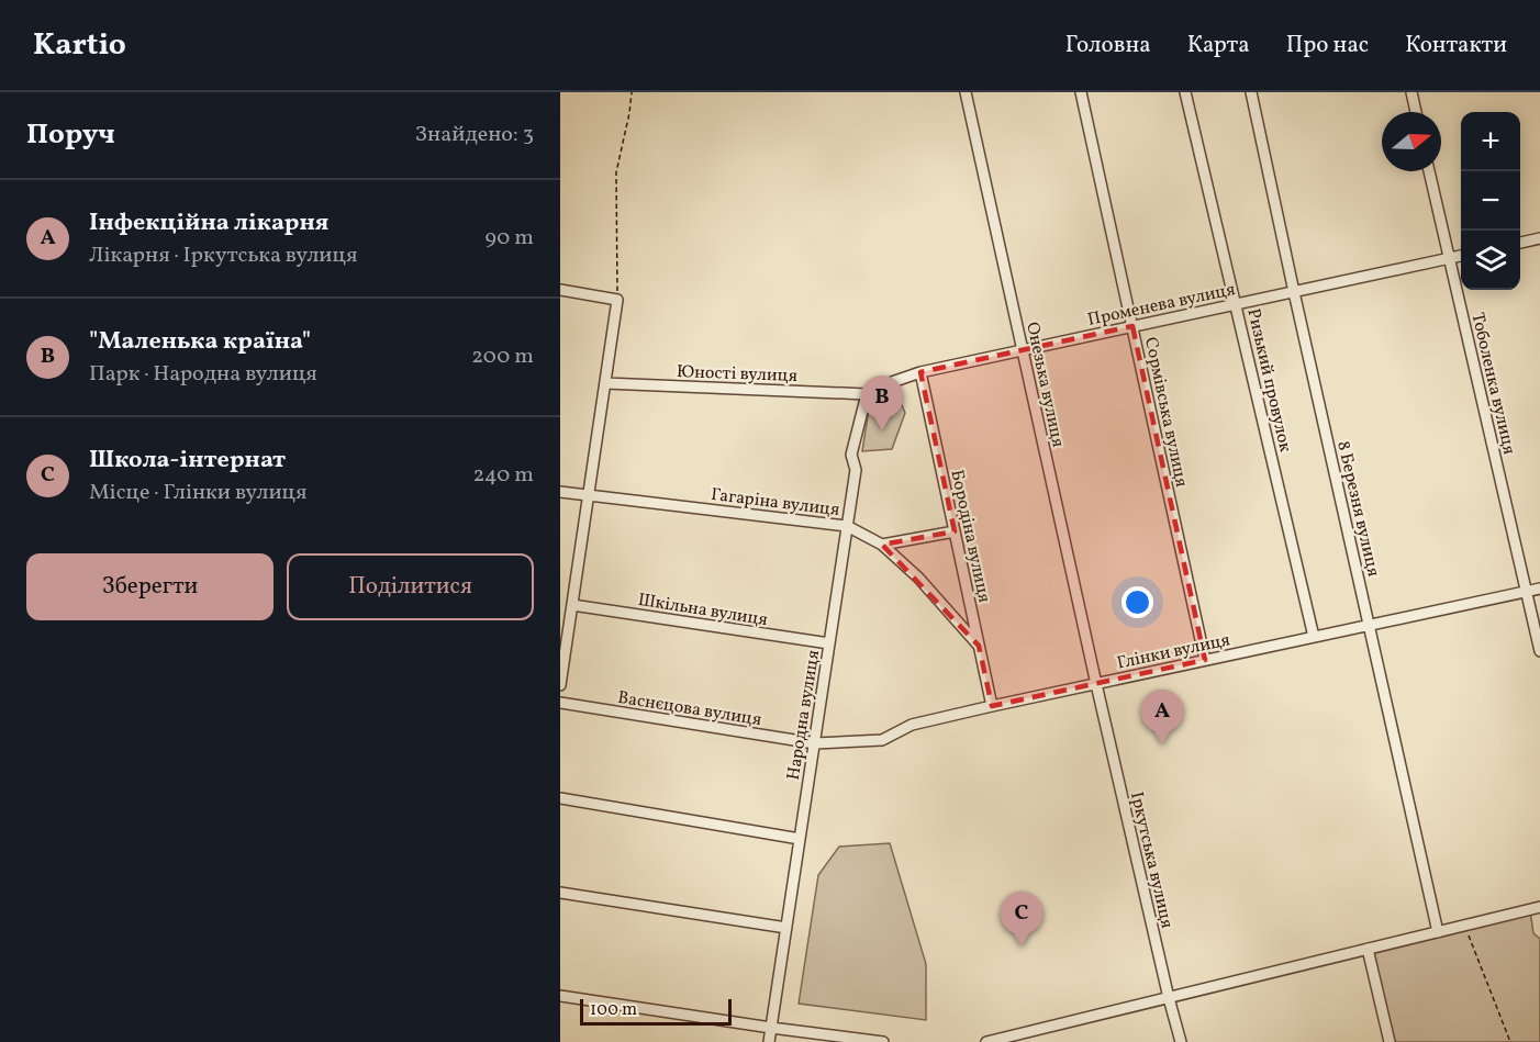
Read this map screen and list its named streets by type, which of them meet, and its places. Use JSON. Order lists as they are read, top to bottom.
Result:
{
  "streets": {
    "street": [
      "Променева вулиця",
      "Юності вулиця",
      "Ризький провулок",
      "Тоболенка вулиця",
      "Онезька вулиця",
      "Сормівська вулиця",
      "Гагаріна вулиця",
      "8 Березня вулиця",
      "Бородіна вулиця",
      "Шкільна вулиця",
      "Глінки вулиця",
      "Васнєцова вулиця",
      "Народна вулиця",
      "Іркутська вулиця"
    ]
  },
  "crossings": [
    ["Променева вулиця", "Юності вулиця"],
    ["Променева вулиця", "Ризький провулок"],
    ["Променева вулиця", "Тоболенка вулиця"],
    ["Променева вулиця", "Онезька вулиця"],
    ["Променева вулиця", "Сормівська вулиця"],
    ["Променева вулиця", "8 Березня вулиця"],
    ["Променева вулиця", "Бородіна вулиця"],
    ["Променева вулиця", "Народна вулиця"],
    ["Юності вулиця", "Народна вулиця"],
    ["Ризький провулок", "Глінки вулиця"],
    ["Тоболенка вулиця", "Глінки вулиця"],
    ["Онезька вулиця", "Глінки вулиця"],
    ["Онезька вулиця", "Іркутська вулиця"],
    ["Сормівська вулиця", "Глінки вулиця"],
    ["Гагаріна вулиця", "Бородіна вулиця"],
    ["Гагаріна вулиця", "Народна вулиця"],
    ["8 Березня вулиця", "Глінки вулиця"],
    ["Бородіна вулиця", "Глінки вулиця"],
    ["Шкільна вулиця", "Народна вулиця"],
    ["Глінки вулиця", "Васнєцова вулиця"],
    ["Глінки вулиця", "Народна вулиця"],
    ["Глінки вулиця", "Іркутська вулиця"],
    ["Васнєцова вулиця", "Народна вулиця"]
  ],
  "scale_bar": "100 m",
  "north": "right",
  "page": {
    "header": "Kartio",
    "nav": [
      "Головна",
      "Карта",
      "Про нас",
      "Контакти"
    ],
    "heading": ["Поруч", "Знайдено: 3"],
    "map_buttons": ["+", "−"],
    "list": [
      {
        "mark": "A",
        "name": "Інфекційна лікарня",
        "note": "Лікарня · Іркутська вулиця",
        "value": "90 m"
      },
      {
        "mark": "B",
        "name": "\"Маленька країна\"",
        "note": "Парк · Народна вулиця",
        "value": "200 m"
      },
      {
        "mark": "C",
        "name": "Школа-інтернат",
        "note": "Місце · Глінки вулиця",
        "value": "240 m"
      }
    ],
    "pins": ["B", "A", "C"],
    "buttons": ["Зберегти", "Поділитися"],
    "scale": "100 m"
  }
}
